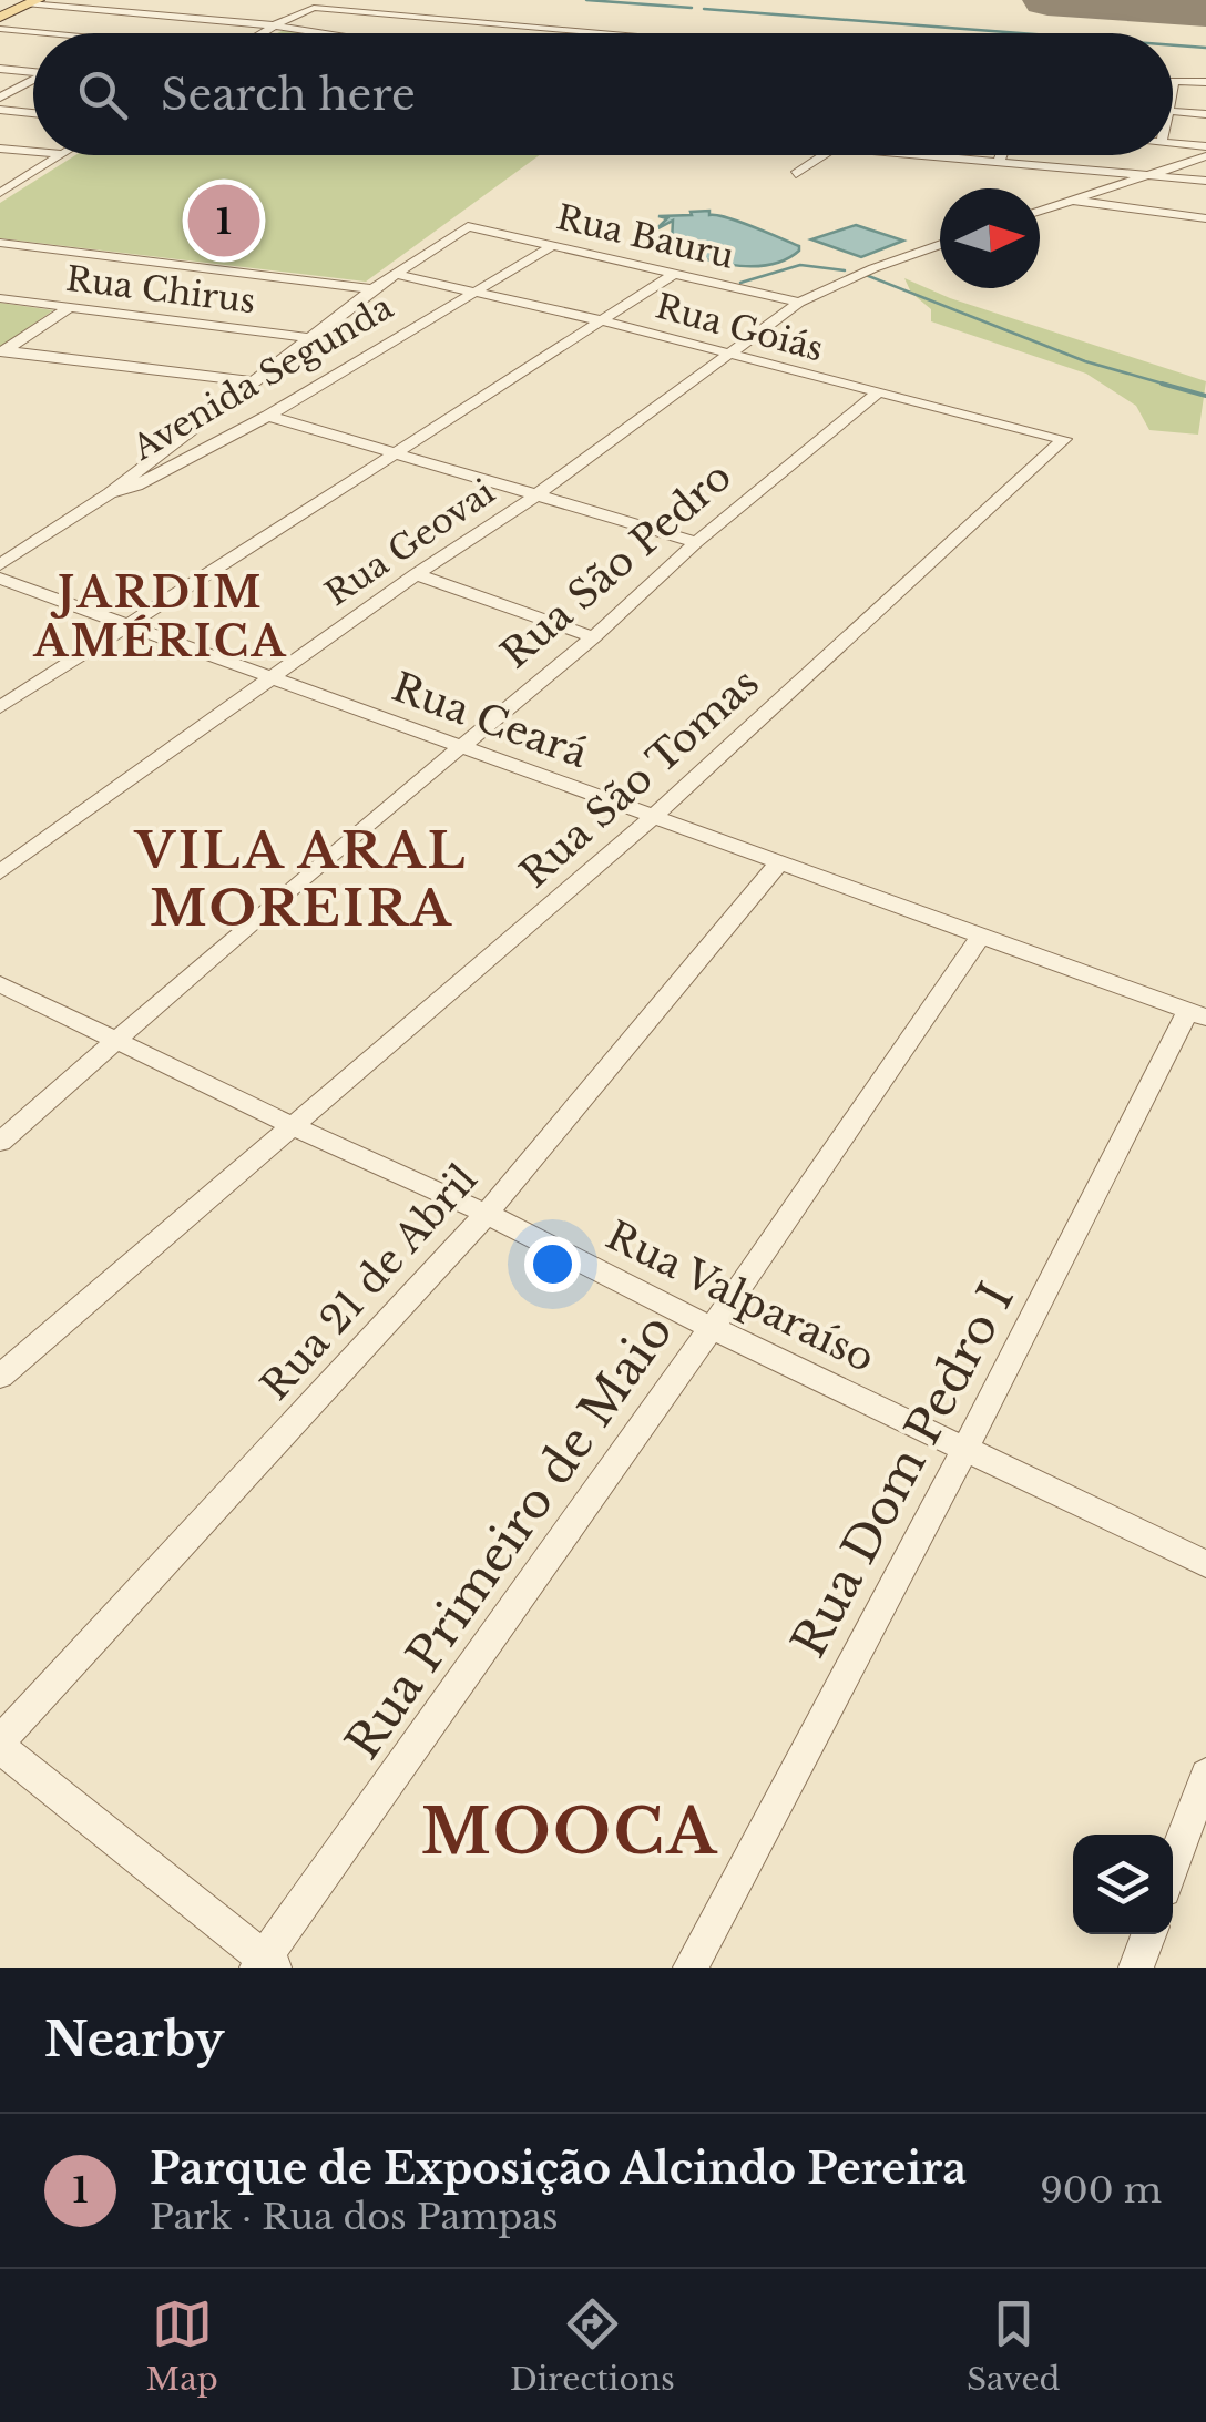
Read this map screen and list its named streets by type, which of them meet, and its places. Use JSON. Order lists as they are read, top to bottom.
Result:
{
  "streets": {
    "street": [
      "Rua Bauru",
      "Rua Chirus",
      "Rua Goiás",
      "Avenida Segunda",
      "Rua Geovai",
      "Rua São Pedro",
      "Rua Ceará",
      "Rua São Tomas",
      "Rua 21 de Abril",
      "Rua Valparaíso",
      "Rua Dom Pedro I",
      "Rua Primeiro de Maio"
    ]
  },
  "crossings": [
    ["Rua Bauru", "Rua Goiás"],
    ["Rua Bauru", "Avenida Segunda"],
    ["Rua Bauru", "Rua Geovai"],
    ["Rua Goiás", "Avenida Segunda"],
    ["Rua Goiás", "Rua Geovai"],
    ["Rua Goiás", "Rua São Pedro"],
    ["Rua Goiás", "Rua São Tomas"],
    ["Rua Geovai", "Rua Ceará"],
    ["Rua São Pedro", "Rua Ceará"],
    ["Rua São Pedro", "Rua Valparaíso"],
    ["Rua Ceará", "Rua São Tomas"],
    ["Rua Ceará", "Rua 21 de Abril"],
    ["Rua Ceará", "Rua Dom Pedro I"],
    ["Rua Ceará", "Rua Primeiro de Maio"],
    ["Rua São Tomas", "Rua Valparaíso"],
    ["Rua 21 de Abril", "Rua Valparaíso"],
    ["Rua Valparaíso", "Rua Dom Pedro I"],
    ["Rua Valparaíso", "Rua Primeiro de Maio"]
  ],
  "districts": ["JARDIM AMÉRICA", "VILA ARAL MOREIRA", "MOOCA"],
  "north": "right",
  "page": {
    "search": "Search here",
    "pins": "1",
    "heading": "Nearby",
    "list": [
      {
        "mark": "1",
        "name": "Parque de Exposição Alcindo Pereira",
        "note": "Park · Rua dos Pampas",
        "value": "900 m"
      }
    ],
    "nav": ["Map", "Directions", "Saved"]
  }
}
